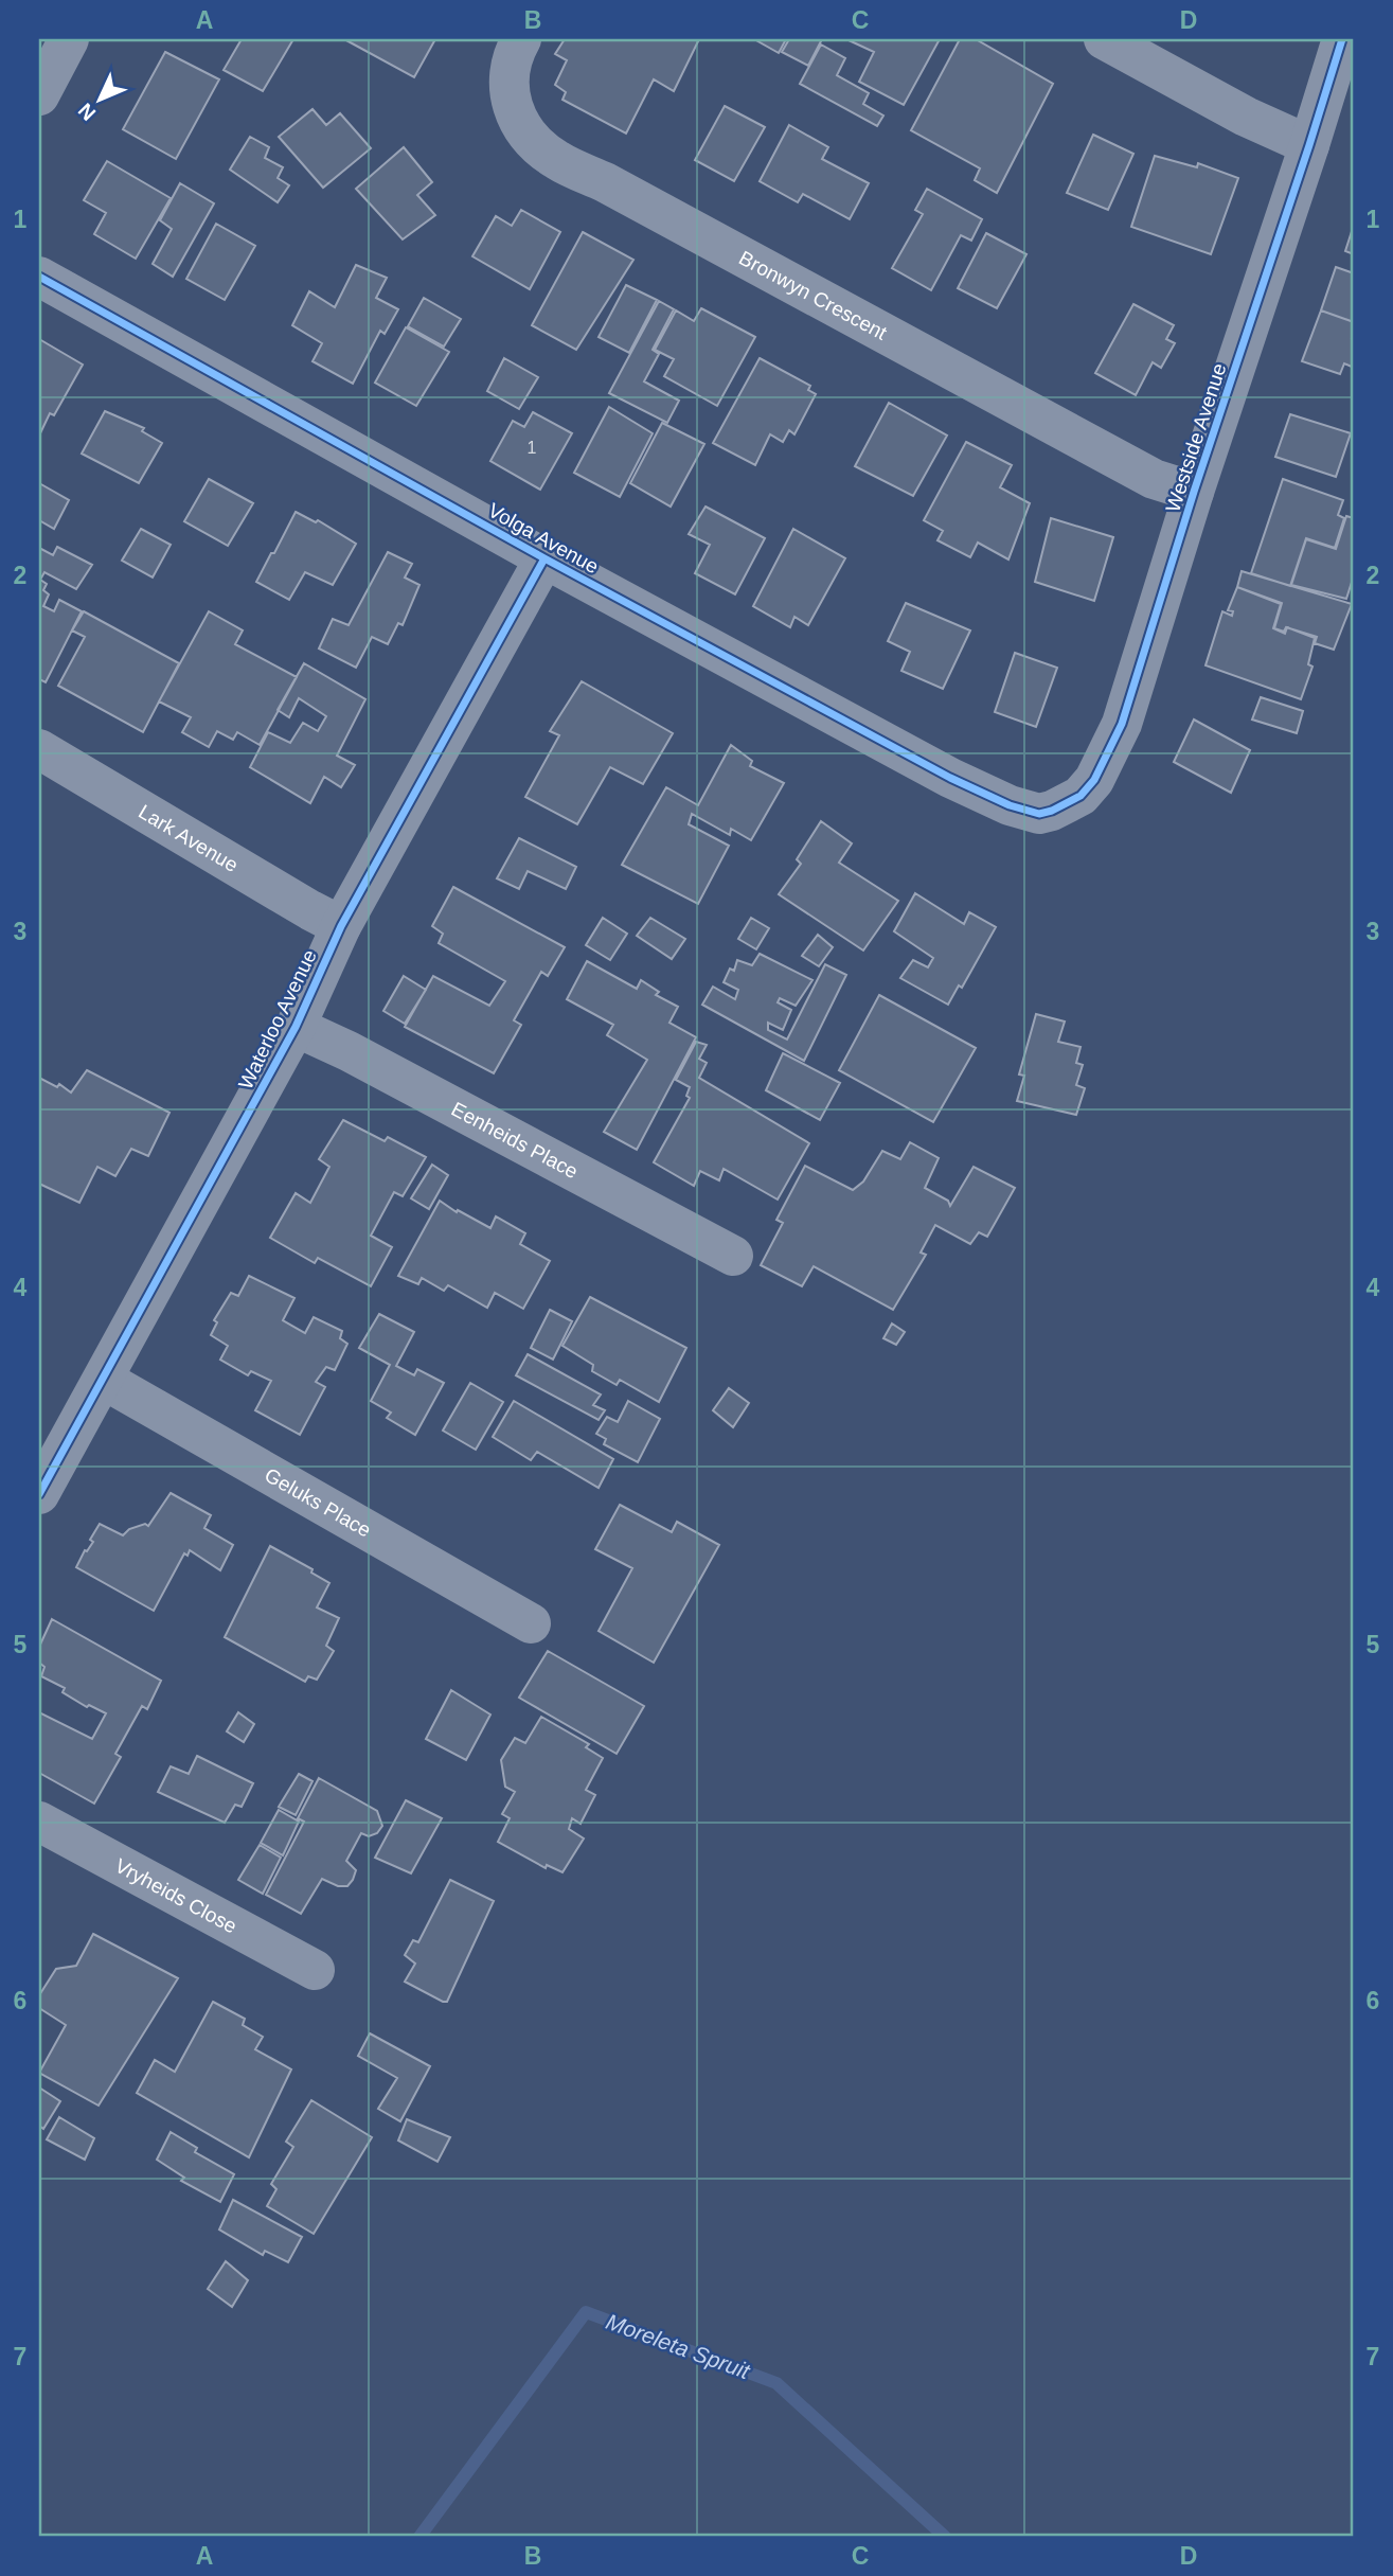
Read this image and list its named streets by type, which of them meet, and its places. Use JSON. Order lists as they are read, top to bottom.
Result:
{
  "streets": {
    "street": [
      "Bronwyn Crescent",
      "Westside Avenue",
      "Volga Avenue",
      "Lark Avenue",
      "Waterloo Avenue",
      "Eenheids Place",
      "Geluks Place",
      "Vryheids Close"
    ]
  },
  "crossings": [
    ["Bronwyn Crescent", "Westside Avenue"],
    ["Westside Avenue", "Volga Avenue"],
    ["Volga Avenue", "Waterloo Avenue"],
    ["Lark Avenue", "Waterloo Avenue"],
    ["Waterloo Avenue", "Eenheids Place"],
    ["Waterloo Avenue", "Geluks Place"]
  ],
  "water": ["Moreleta Spruit"],
  "house_numbers": ["1"],
  "north": "bottom left",
  "grid": {
    "columns": [
      "A",
      "B",
      "C",
      "D"
    ],
    "rows": [
      "1",
      "2",
      "3",
      "4",
      "5",
      "6",
      "7"
    ]
  }
}
